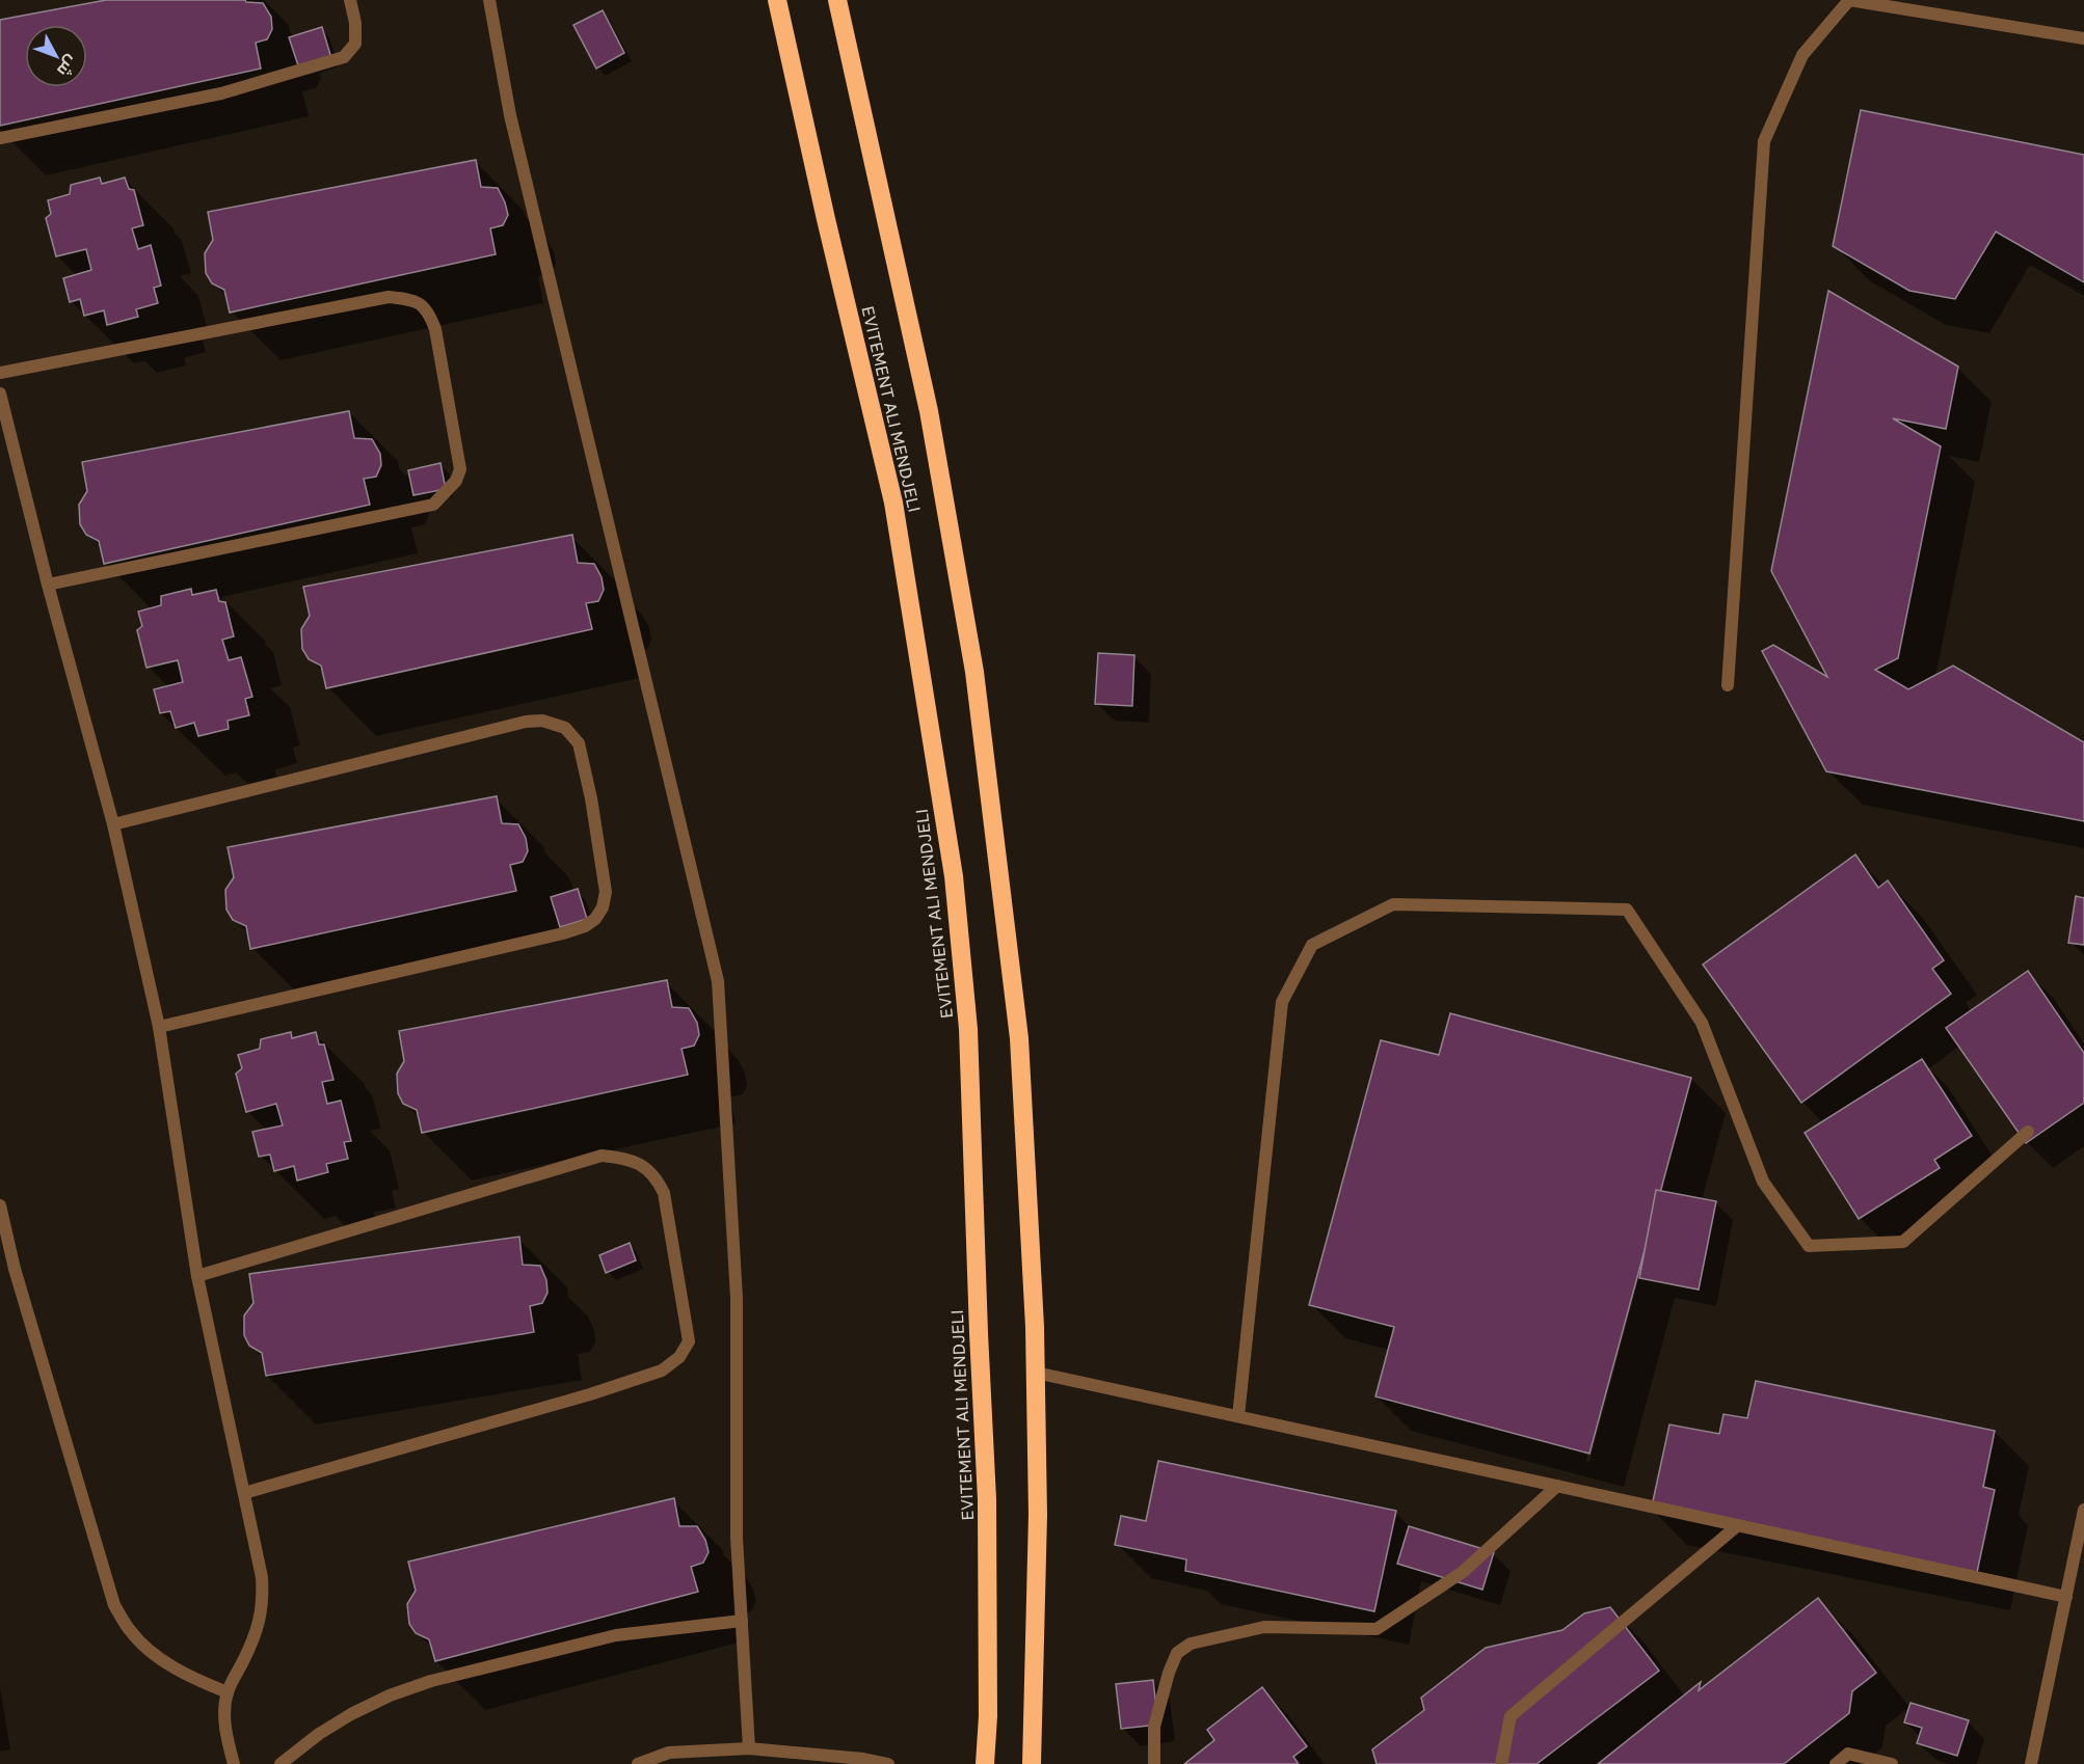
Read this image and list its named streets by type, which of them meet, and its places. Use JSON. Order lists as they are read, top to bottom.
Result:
{
  "streets": {
    "highway": ["EVITEMENT ALI MENDJELI"]
  },
  "north": "bottom right"
}
